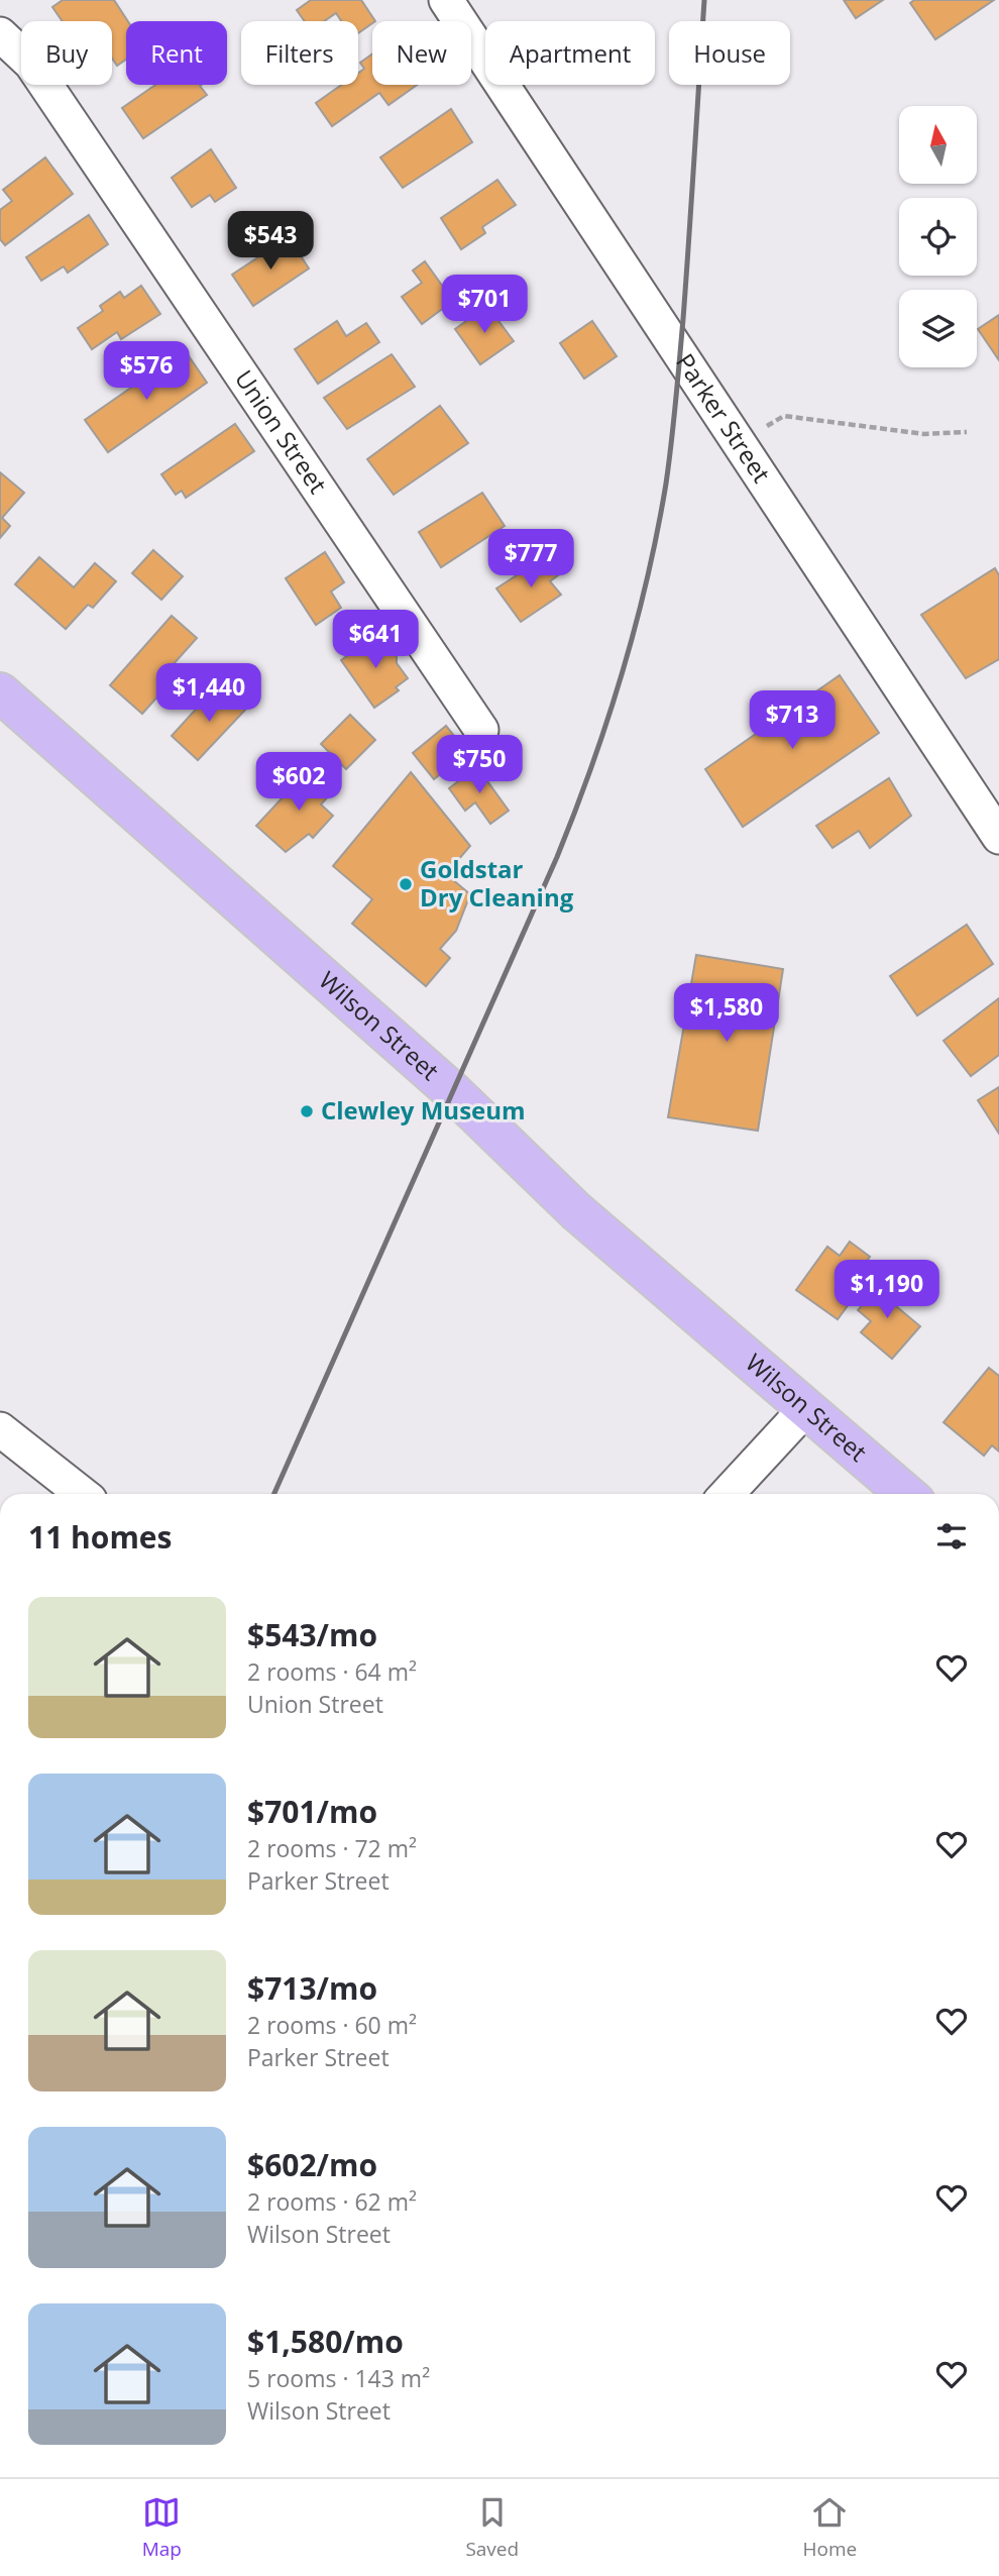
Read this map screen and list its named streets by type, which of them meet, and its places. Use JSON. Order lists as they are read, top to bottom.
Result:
{
  "streets": {
    "main road": ["Wilson Street"],
    "street": ["Parker Street", "Union Street"]
  },
  "places": ["Goldstar Dry Cleaning", "Clewley Museum"],
  "north": "top",
  "page": {
    "chip": [
      "Buy",
      "Rent",
      "Filters",
      "New",
      "Apartment",
      "House"
    ],
    "price": [
      "$543",
      "$701",
      "$576",
      "$777",
      "$641",
      "$1,440",
      "$713",
      "$750",
      "$602",
      "$1,580",
      "$1,190"
    ],
    "heading": "11 homes",
    "list": [
      {
        "name": "$543/mo",
        "note": "2 rooms · 64 m² · Union Street"
      },
      {
        "name": "$701/mo",
        "note": "2 rooms · 72 m² · Parker Street"
      },
      {
        "name": "$713/mo",
        "note": "2 rooms · 60 m² · Parker Street"
      },
      {
        "name": "$602/mo",
        "note": "2 rooms · 62 m² · Wilson Street"
      },
      {
        "name": "$1,580/mo",
        "note": "5 rooms · 143 m² · Wilson Street"
      }
    ],
    "tabs": ["Map", "Saved", "Home"]
  }
}
